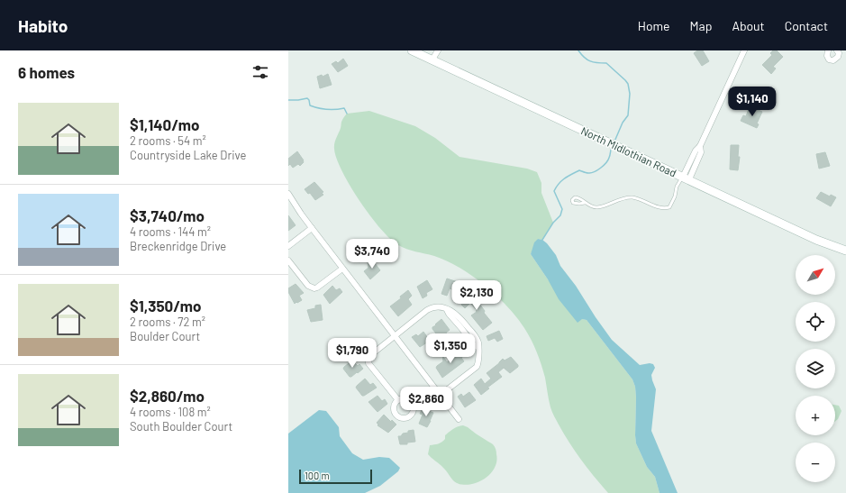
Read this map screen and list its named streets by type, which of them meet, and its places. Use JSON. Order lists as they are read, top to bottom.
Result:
{
  "streets": {
    "main road": ["North Midlothian Road"]
  },
  "scale_bar": "100 m",
  "north": "top right",
  "page": {
    "header": "Habito",
    "nav": [
      "Home",
      "Map",
      "About",
      "Contact"
    ],
    "heading": "6 homes",
    "price": [
      "$1,140",
      "$3,740",
      "$2,130",
      "$1,350",
      "$1,790",
      "$2,860"
    ],
    "list": [
      {
        "name": "$1,140/mo",
        "note": "2 rooms · 54 m² · Countryside Lake Drive"
      },
      {
        "name": "$3,740/mo",
        "note": "4 rooms · 144 m² · Breckenridge Drive"
      },
      {
        "name": "$1,350/mo",
        "note": "2 rooms · 72 m² · Boulder Court"
      },
      {
        "name": "$2,860/mo",
        "note": "4 rooms · 108 m² · South Boulder Court"
      }
    ],
    "map_buttons": ["+", "−"],
    "scale": "100 m"
  }
}
